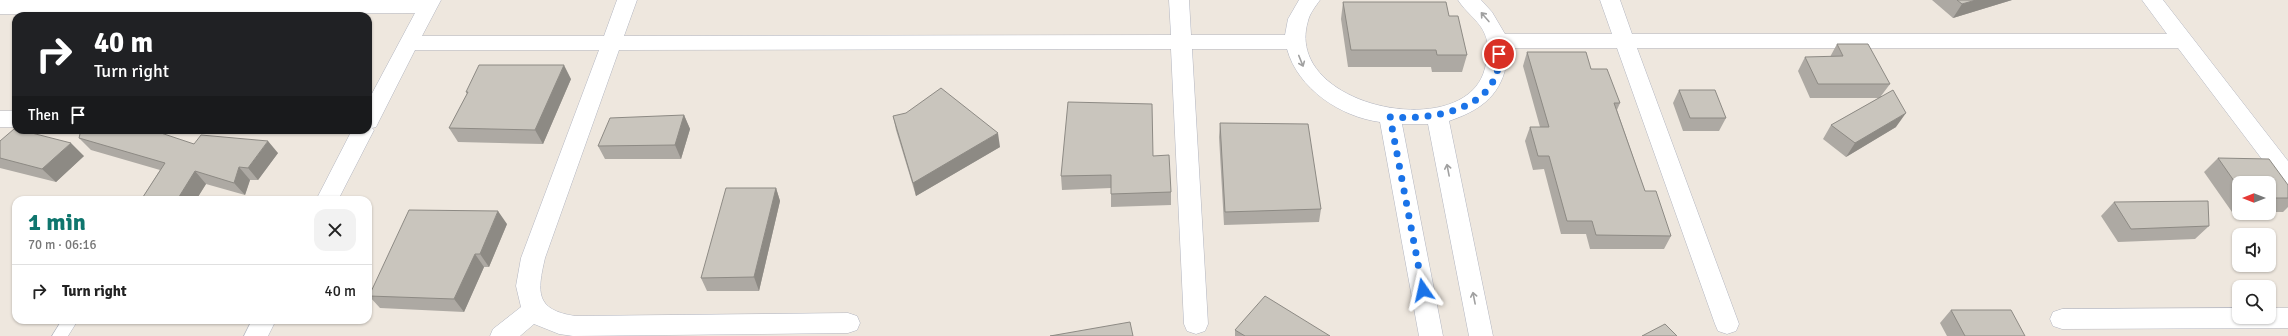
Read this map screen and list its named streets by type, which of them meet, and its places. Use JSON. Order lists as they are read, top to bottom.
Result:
{
  "north": "left",
  "page": {
    "turn": ["40 m", "Turn right"],
    "then": "Then",
    "heading": ["1 min", "70 m · 06:16"],
    "list": [
      {
        "name": "Turn right",
        "value": "40 m"
      }
    ]
  }
}
